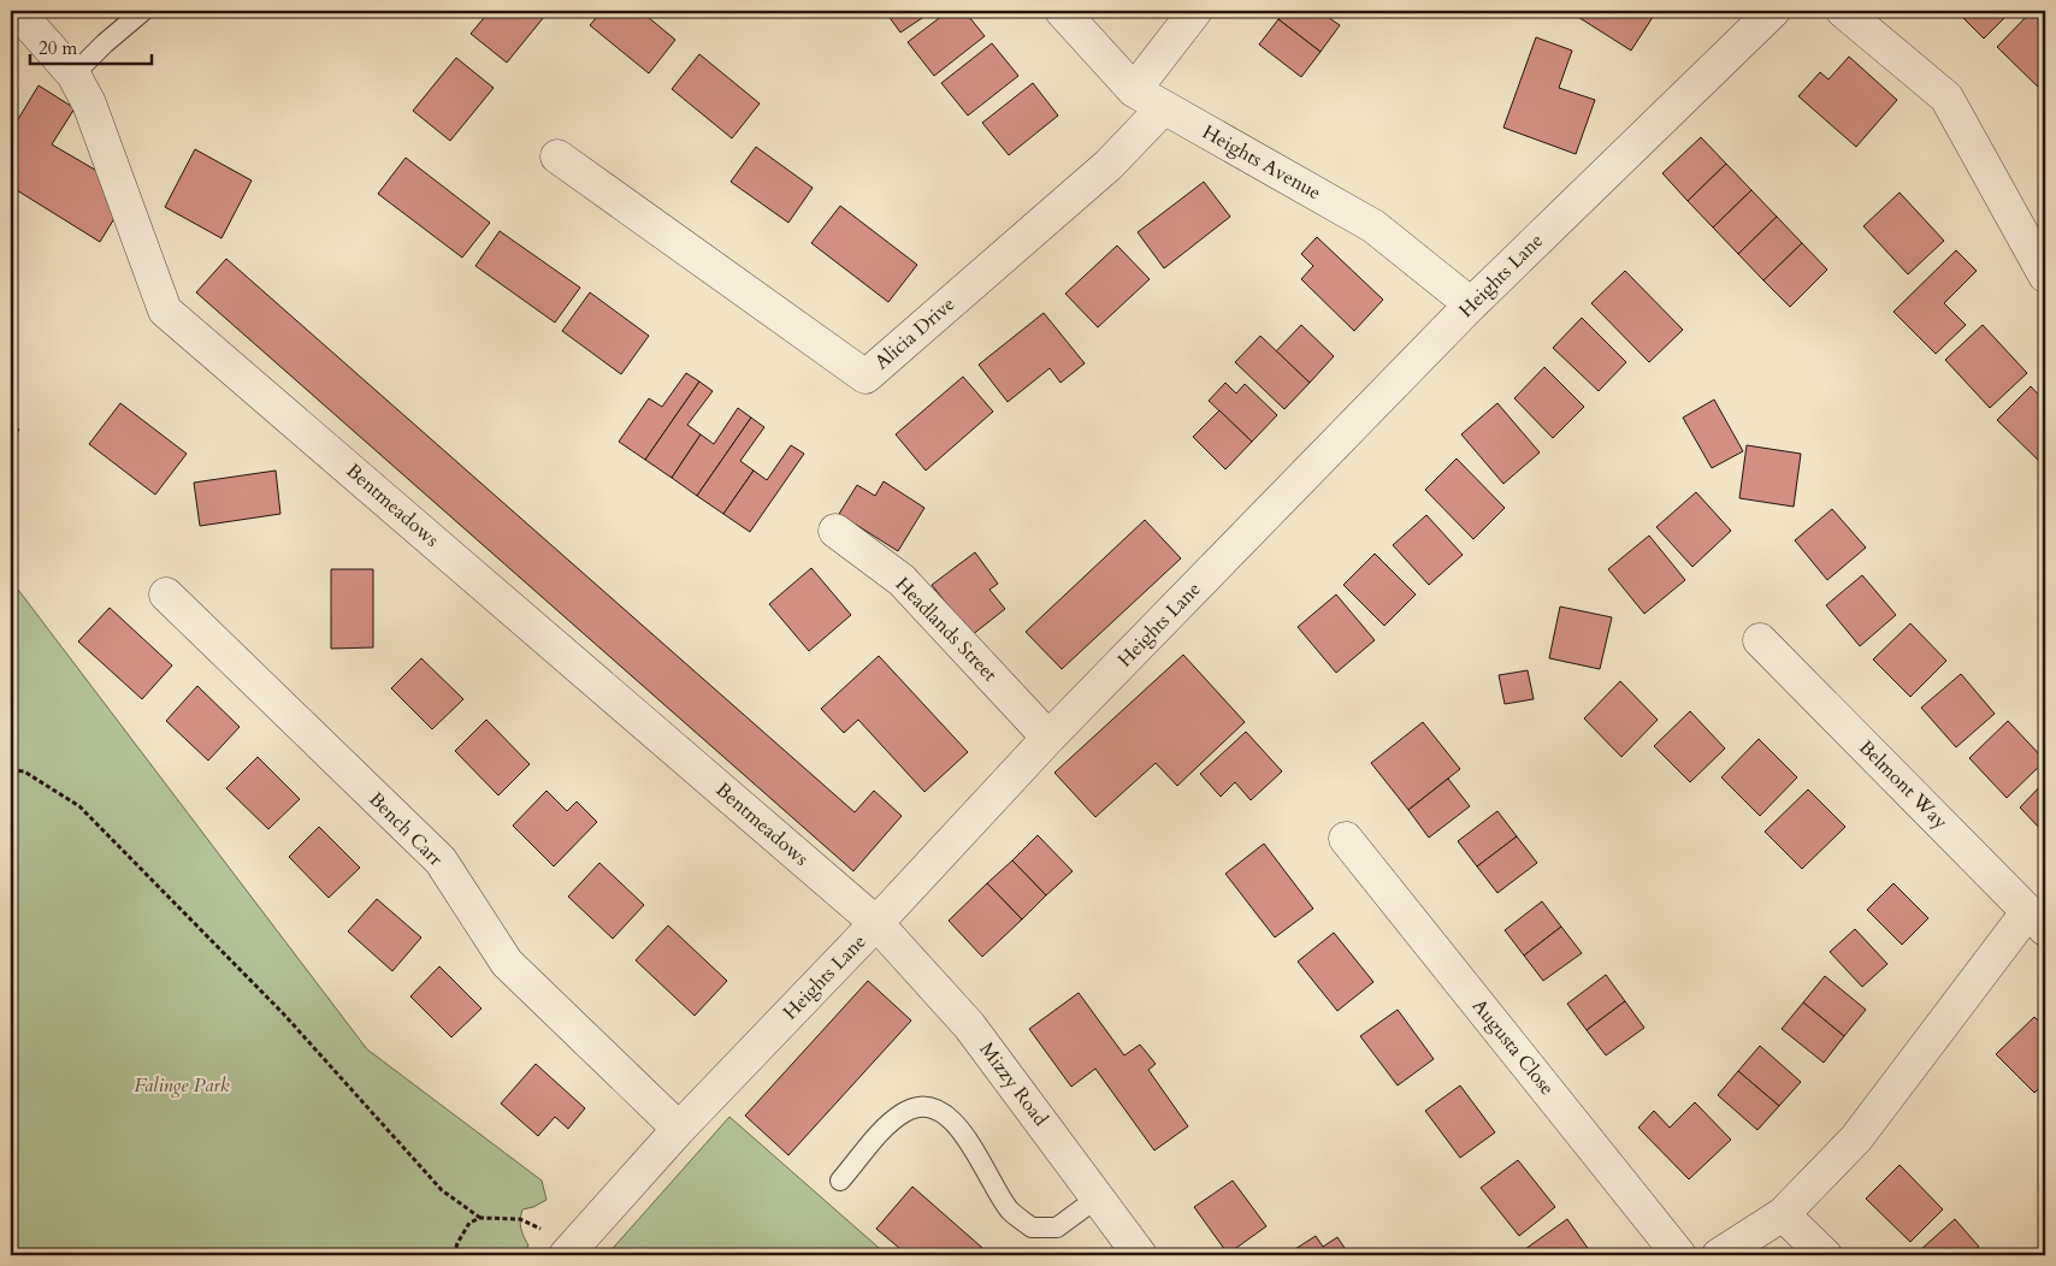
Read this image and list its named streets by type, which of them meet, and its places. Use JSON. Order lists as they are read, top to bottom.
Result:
{
  "streets": {
    "street": [
      "Heights Avenue",
      "Heights Lane",
      "Alicia Drive",
      "Bentmeadows",
      "Headlands Street",
      "Belmont Way",
      "Bench Carr",
      "Augusta Close",
      "Mizzy Road"
    ]
  },
  "crossings": [
    ["Heights Avenue", "Heights Lane"],
    ["Heights Avenue", "Alicia Drive"],
    ["Heights Lane", "Bentmeadows"],
    ["Heights Lane", "Headlands Street"],
    ["Heights Lane", "Bench Carr"],
    ["Heights Lane", "Mizzy Road"],
    ["Bentmeadows", "Mizzy Road"]
  ],
  "parks": ["Falinge Park"],
  "scale_bar": "20 m"
}
